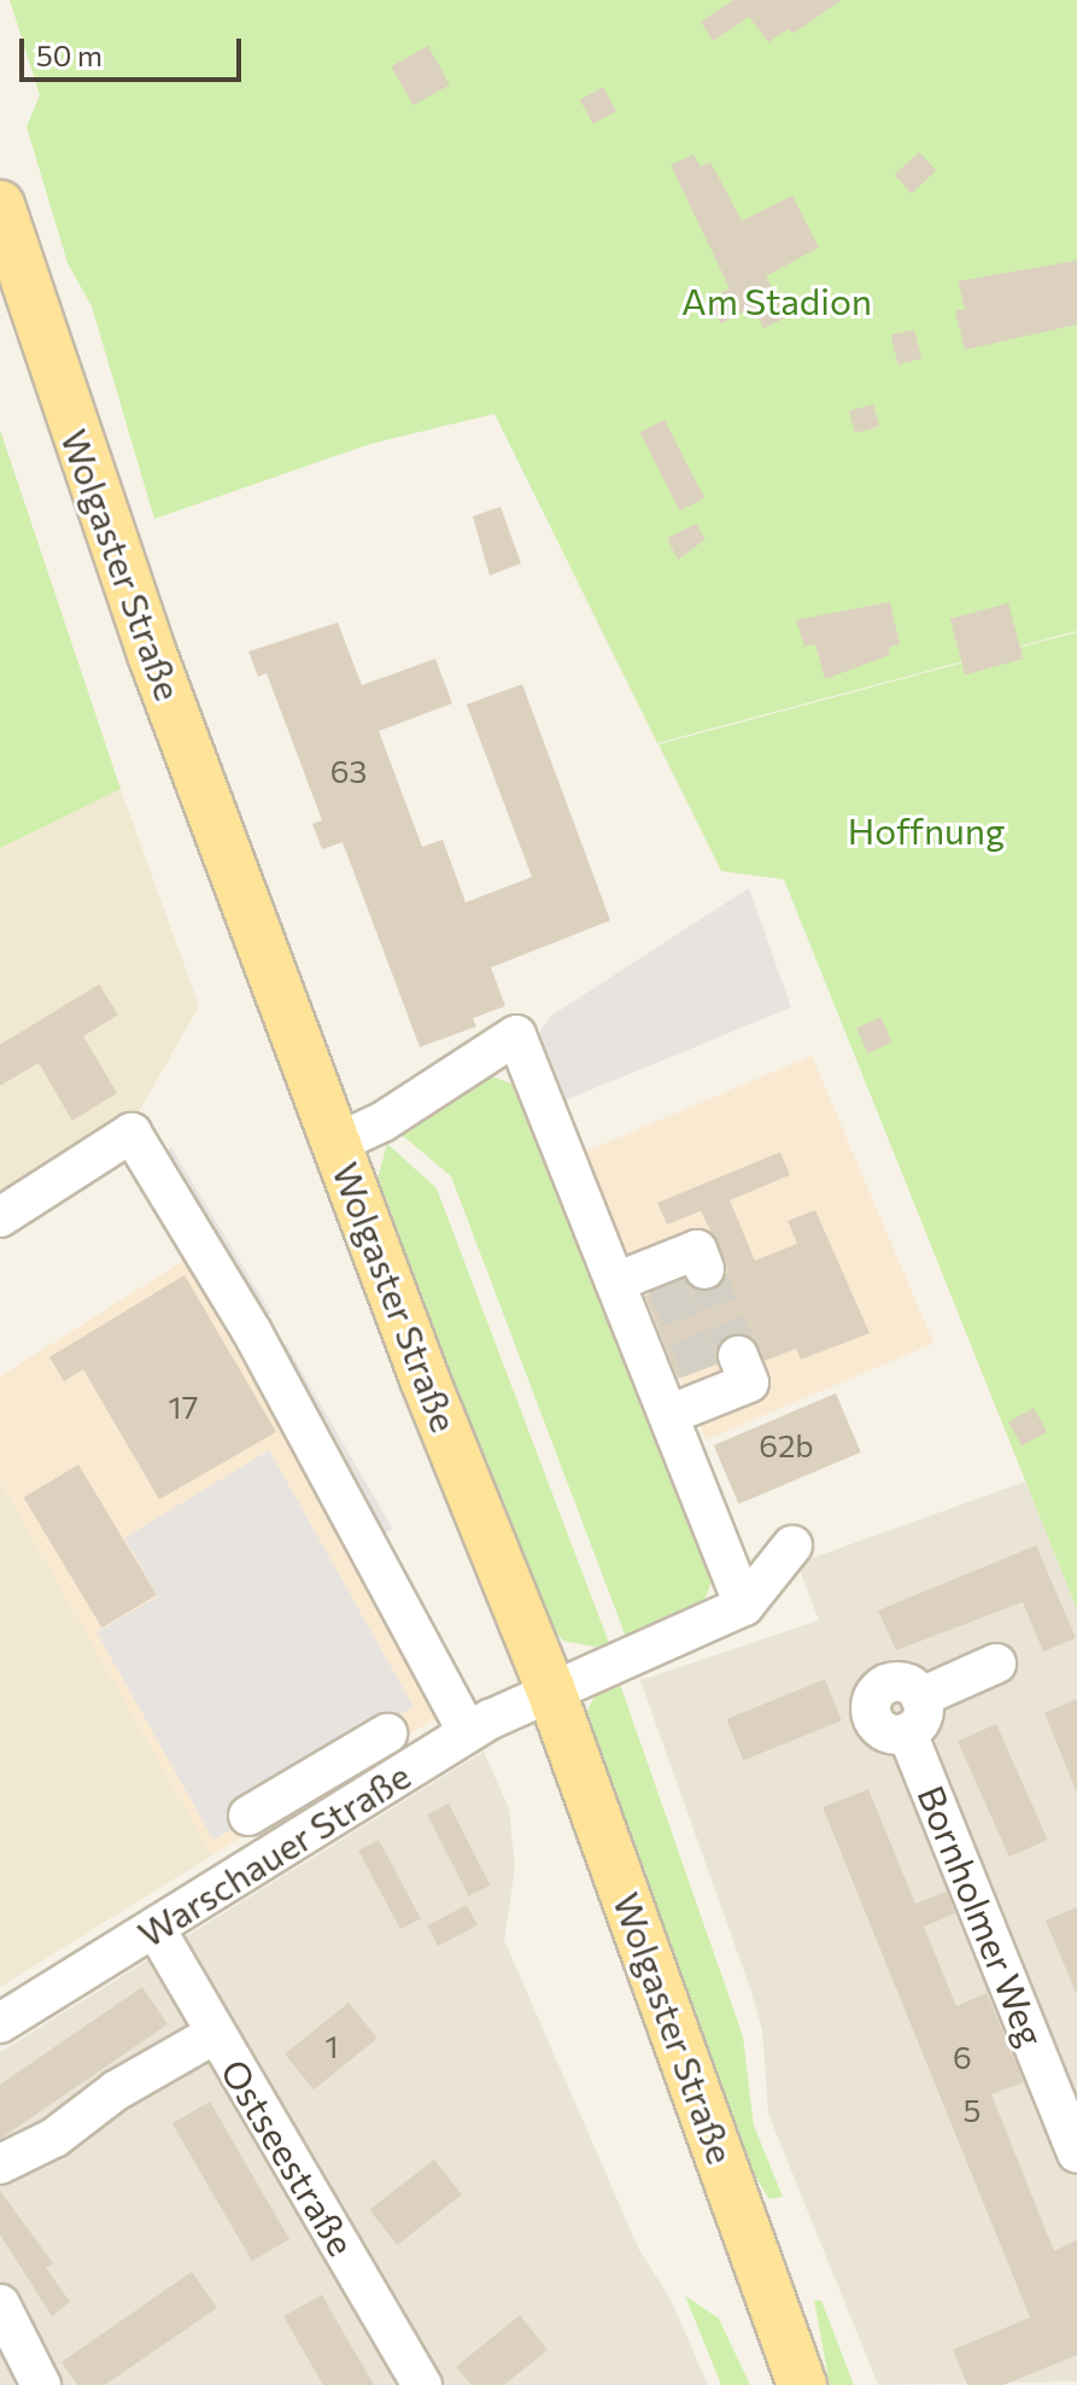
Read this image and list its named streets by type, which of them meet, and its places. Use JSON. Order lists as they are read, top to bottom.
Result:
{
  "streets": {
    "main road": ["Wolgaster Straße"],
    "street": ["Warschauer Straße", "Bornholmer Weg", "Ostseestraße"]
  },
  "crossings": [
    ["Wolgaster Straße", "Warschauer Straße"],
    ["Warschauer Straße", "Ostseestraße"]
  ],
  "parks": ["Am Stadion", "Hoffnung"],
  "house_numbers": [
    "63",
    "17",
    "62b",
    "1",
    "6",
    "5"
  ],
  "scale_bar": "50 m"
}
